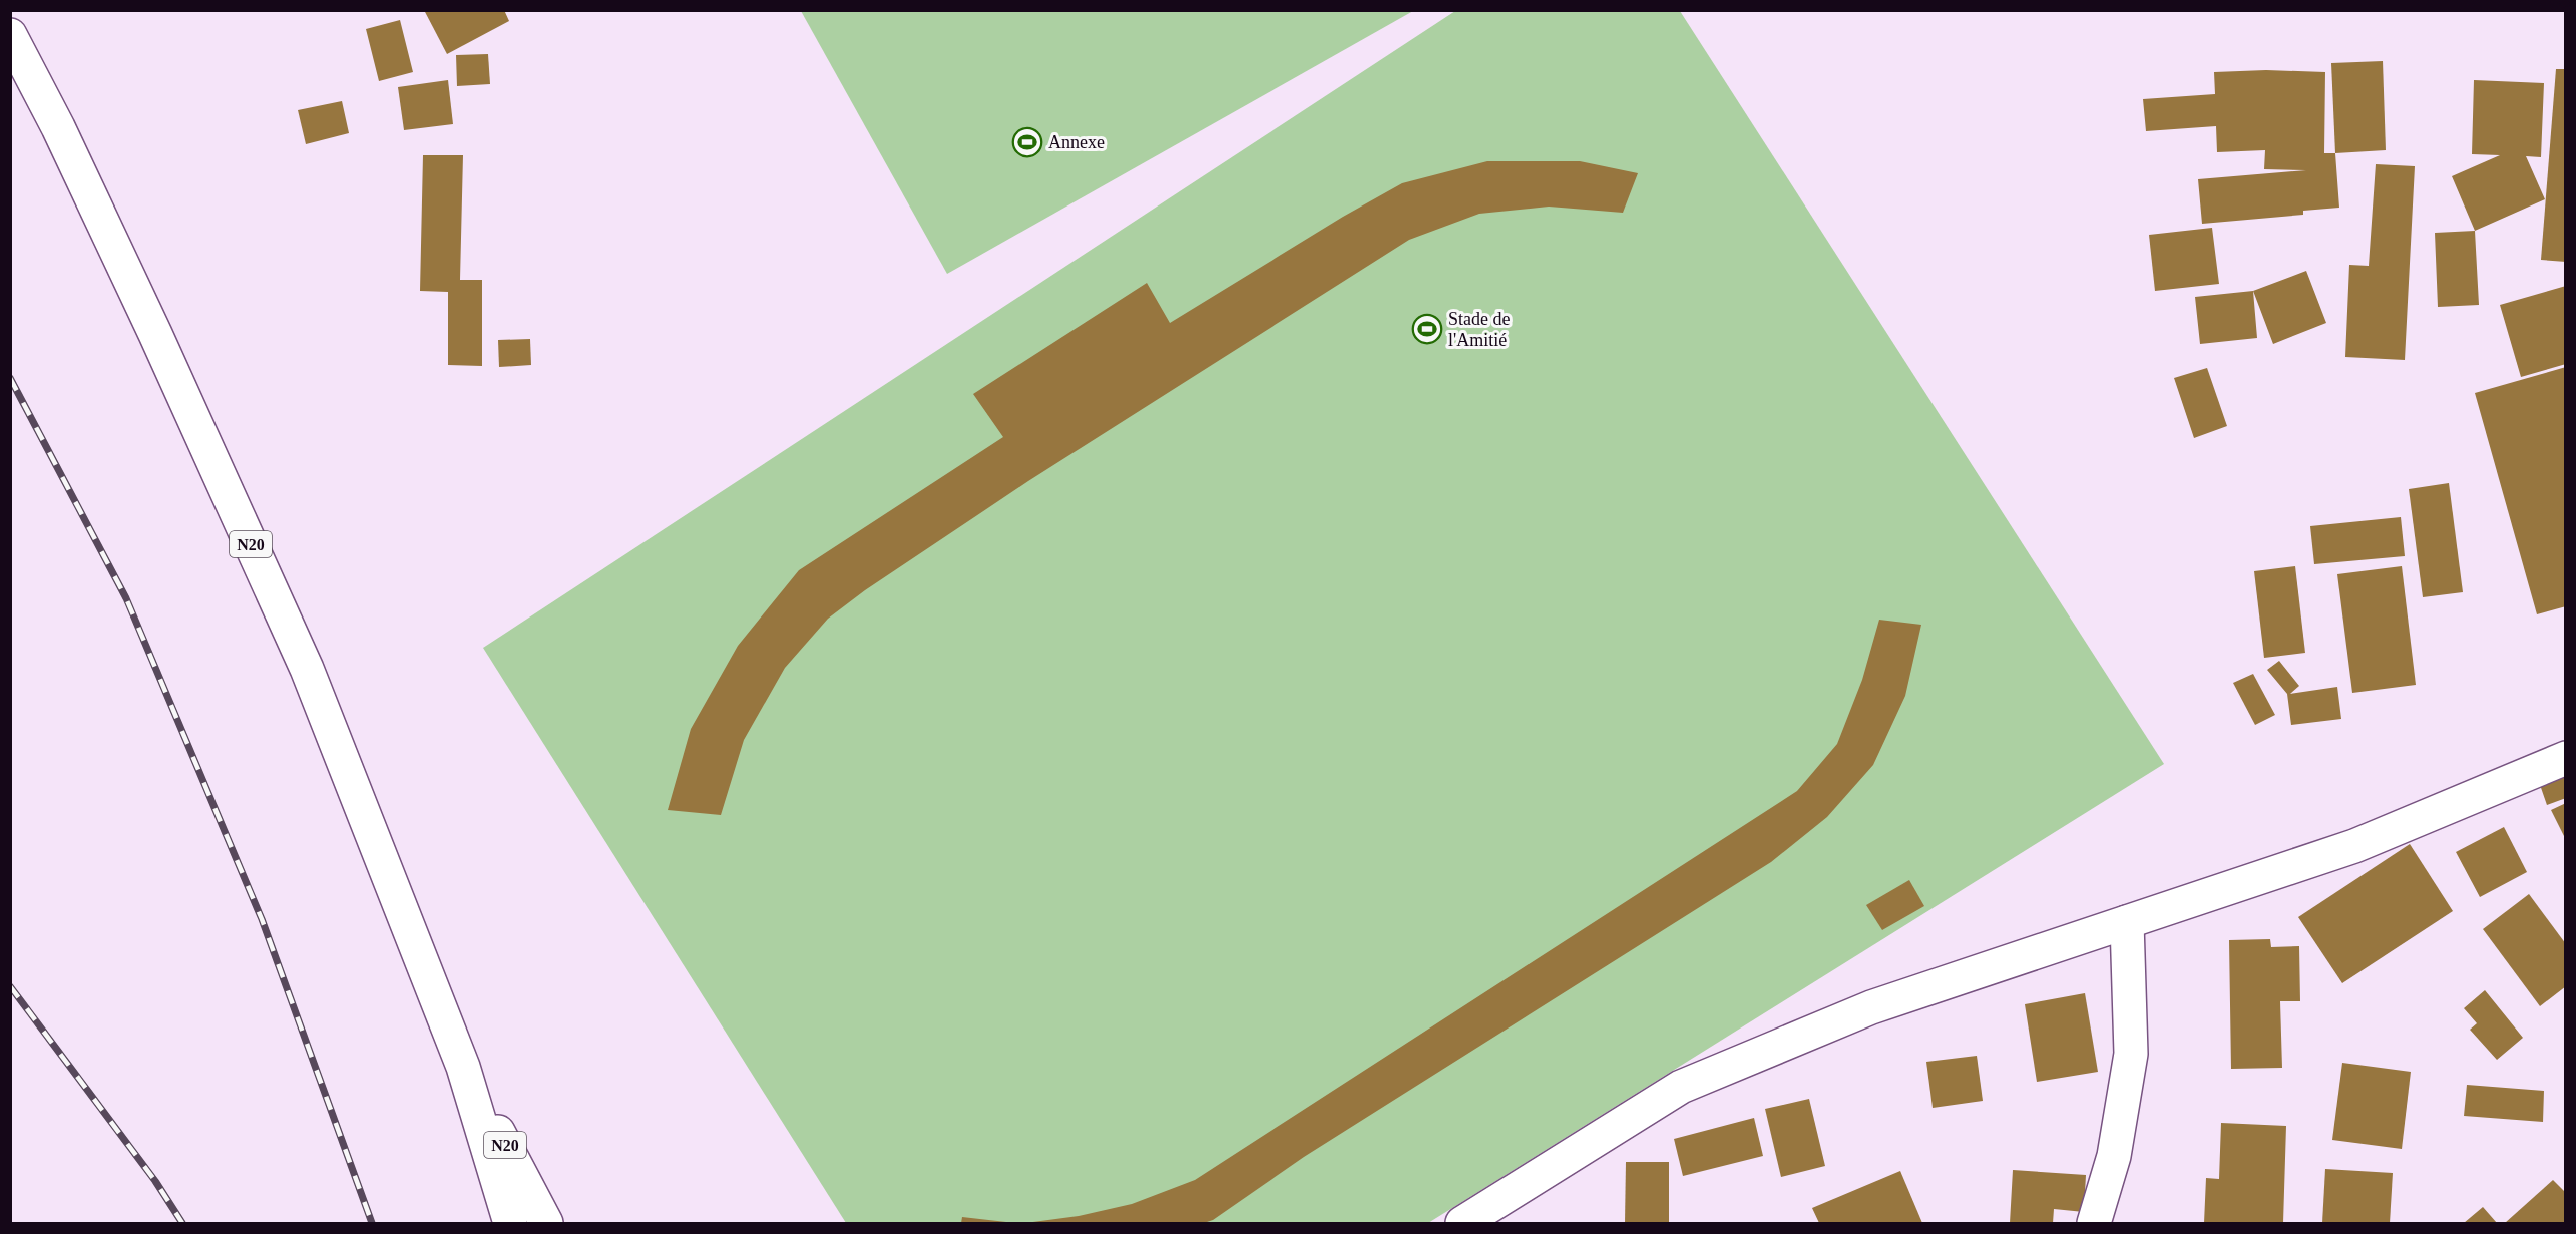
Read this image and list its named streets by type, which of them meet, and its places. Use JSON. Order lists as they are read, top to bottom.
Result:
{
  "streets": {
    "street": ["N20"]
  },
  "places": {
    "sports": ["Annexe", "Stade de l'Amitié"]
  }
}
